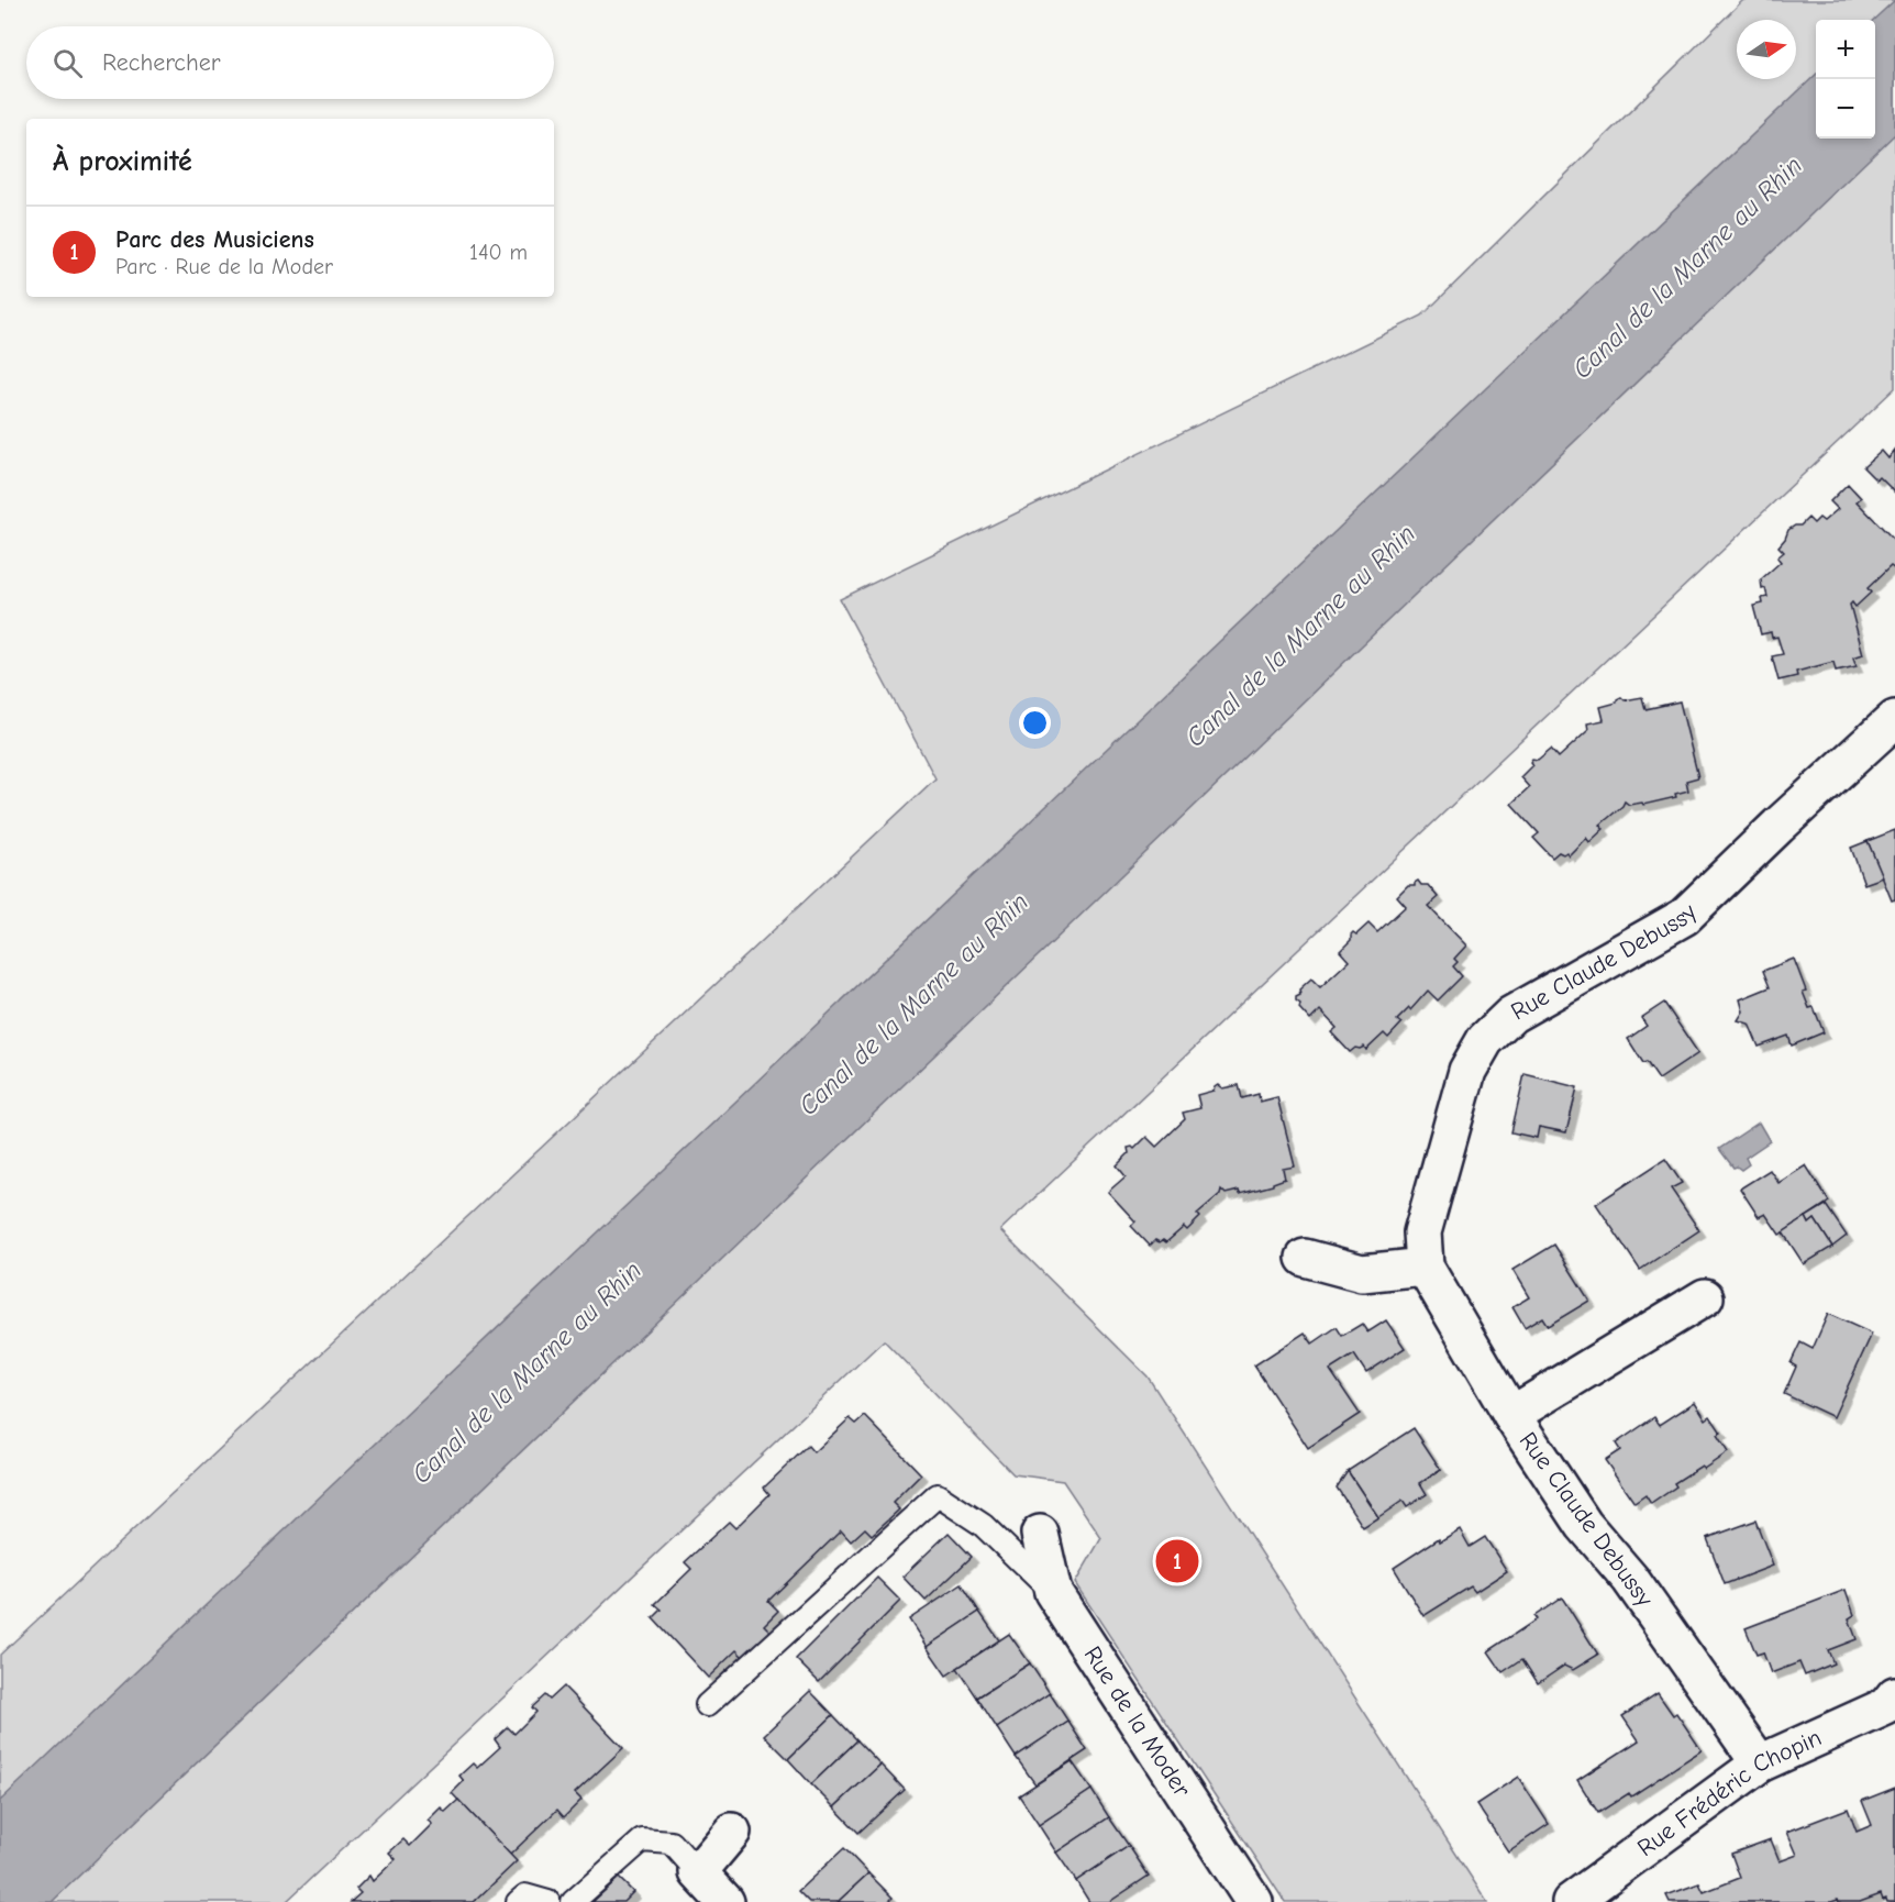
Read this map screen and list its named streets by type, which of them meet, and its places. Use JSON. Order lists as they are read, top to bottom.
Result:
{
  "streets": {
    "street": ["Rue Claude Debussy", "Rue de la Moder", "Rue Frédéric Chopin"]
  },
  "crossings": [
    ["Rue Claude Debussy", "Rue Frédéric Chopin"]
  ],
  "water": ["Canal de la Marne au Rhin"],
  "north": "right",
  "page": {
    "map_buttons": ["+", "−"],
    "search": "Rechercher",
    "heading": "À proximité",
    "list": [
      {
        "mark": "1",
        "name": "Parc des Musiciens",
        "note": "Parc · Rue de la Moder",
        "value": "140 m"
      }
    ],
    "pins": "1"
  }
}
